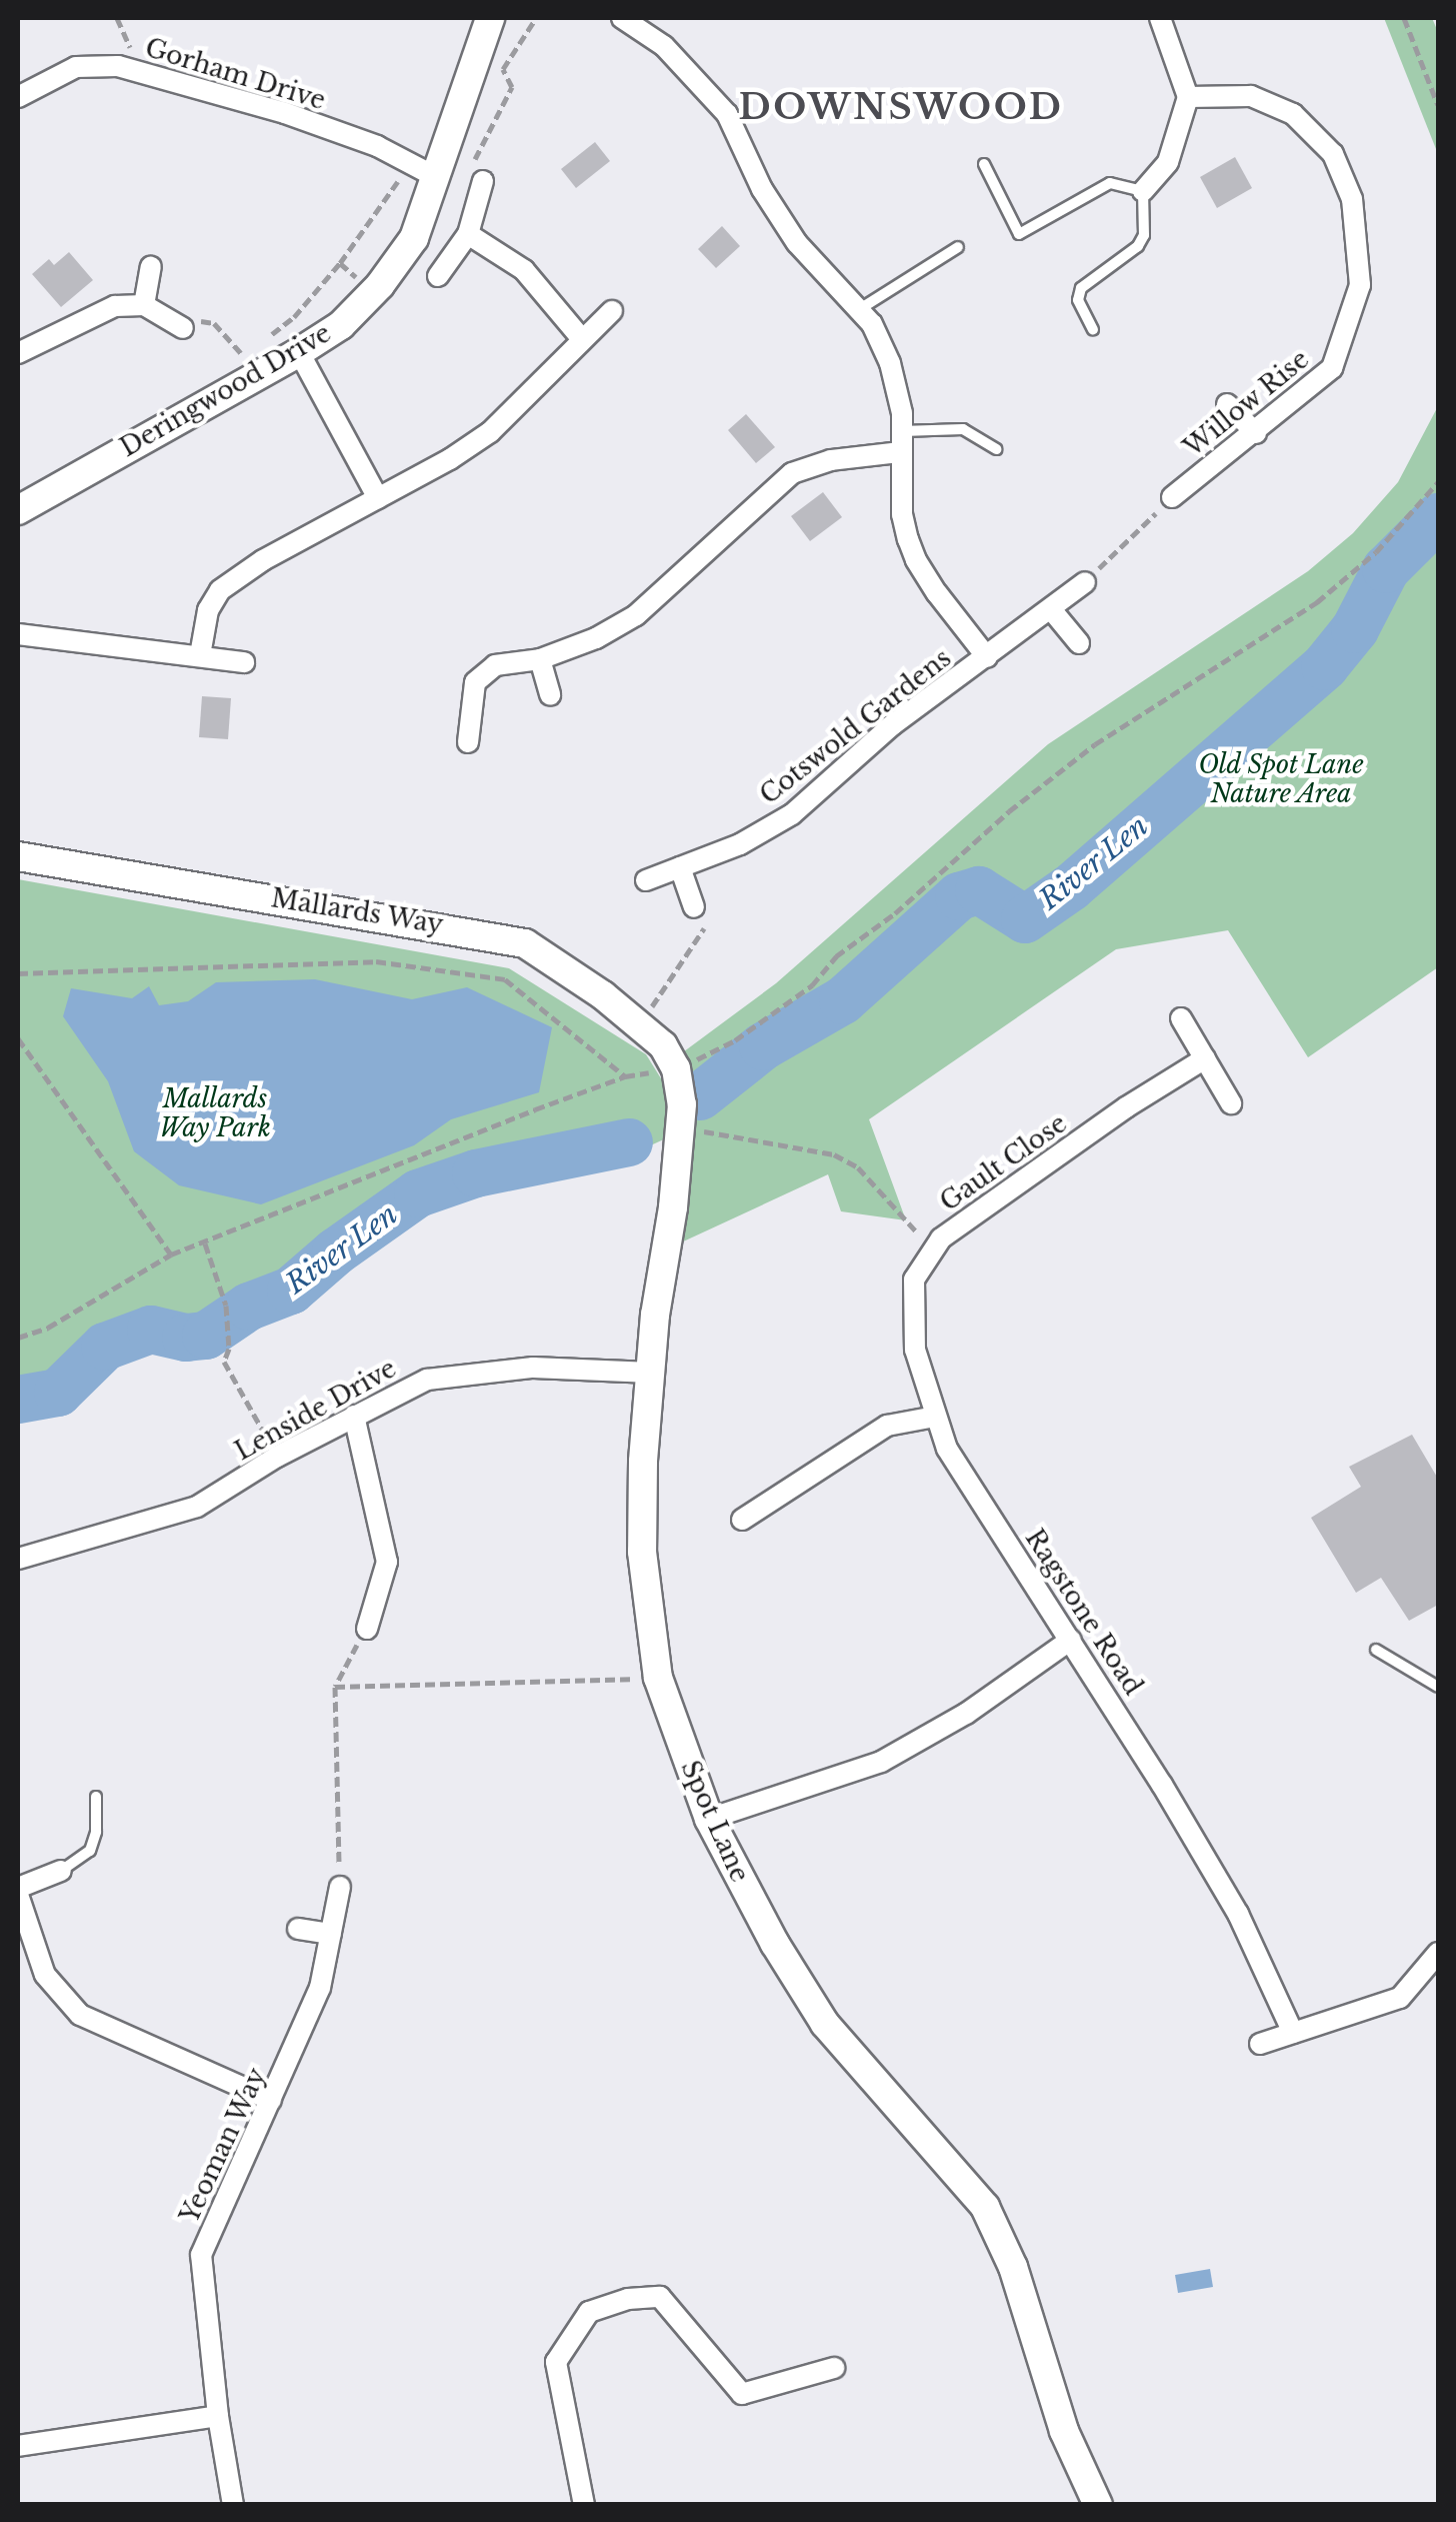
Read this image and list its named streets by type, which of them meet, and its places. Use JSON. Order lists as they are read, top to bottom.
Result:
{
  "streets": {
    "street": [
      "Gorham Drive",
      "Deringwood Drive",
      "Willow Rise",
      "Cotswold Gardens",
      "Mallards Way",
      "Gault Close",
      "Lenside Drive",
      "Ragstone Road",
      "Spot Lane",
      "Yeoman Way"
    ]
  },
  "crossings": [
    ["Gorham Drive", "Deringwood Drive"],
    ["Mallards Way", "Spot Lane"],
    ["Gault Close", "Ragstone Road"],
    ["Lenside Drive", "Spot Lane"]
  ],
  "districts": ["DOWNSWOOD"],
  "water": ["River Len"],
  "parks": ["Old Spot Lane Nature Area", "Mallards Way Park"]
}
